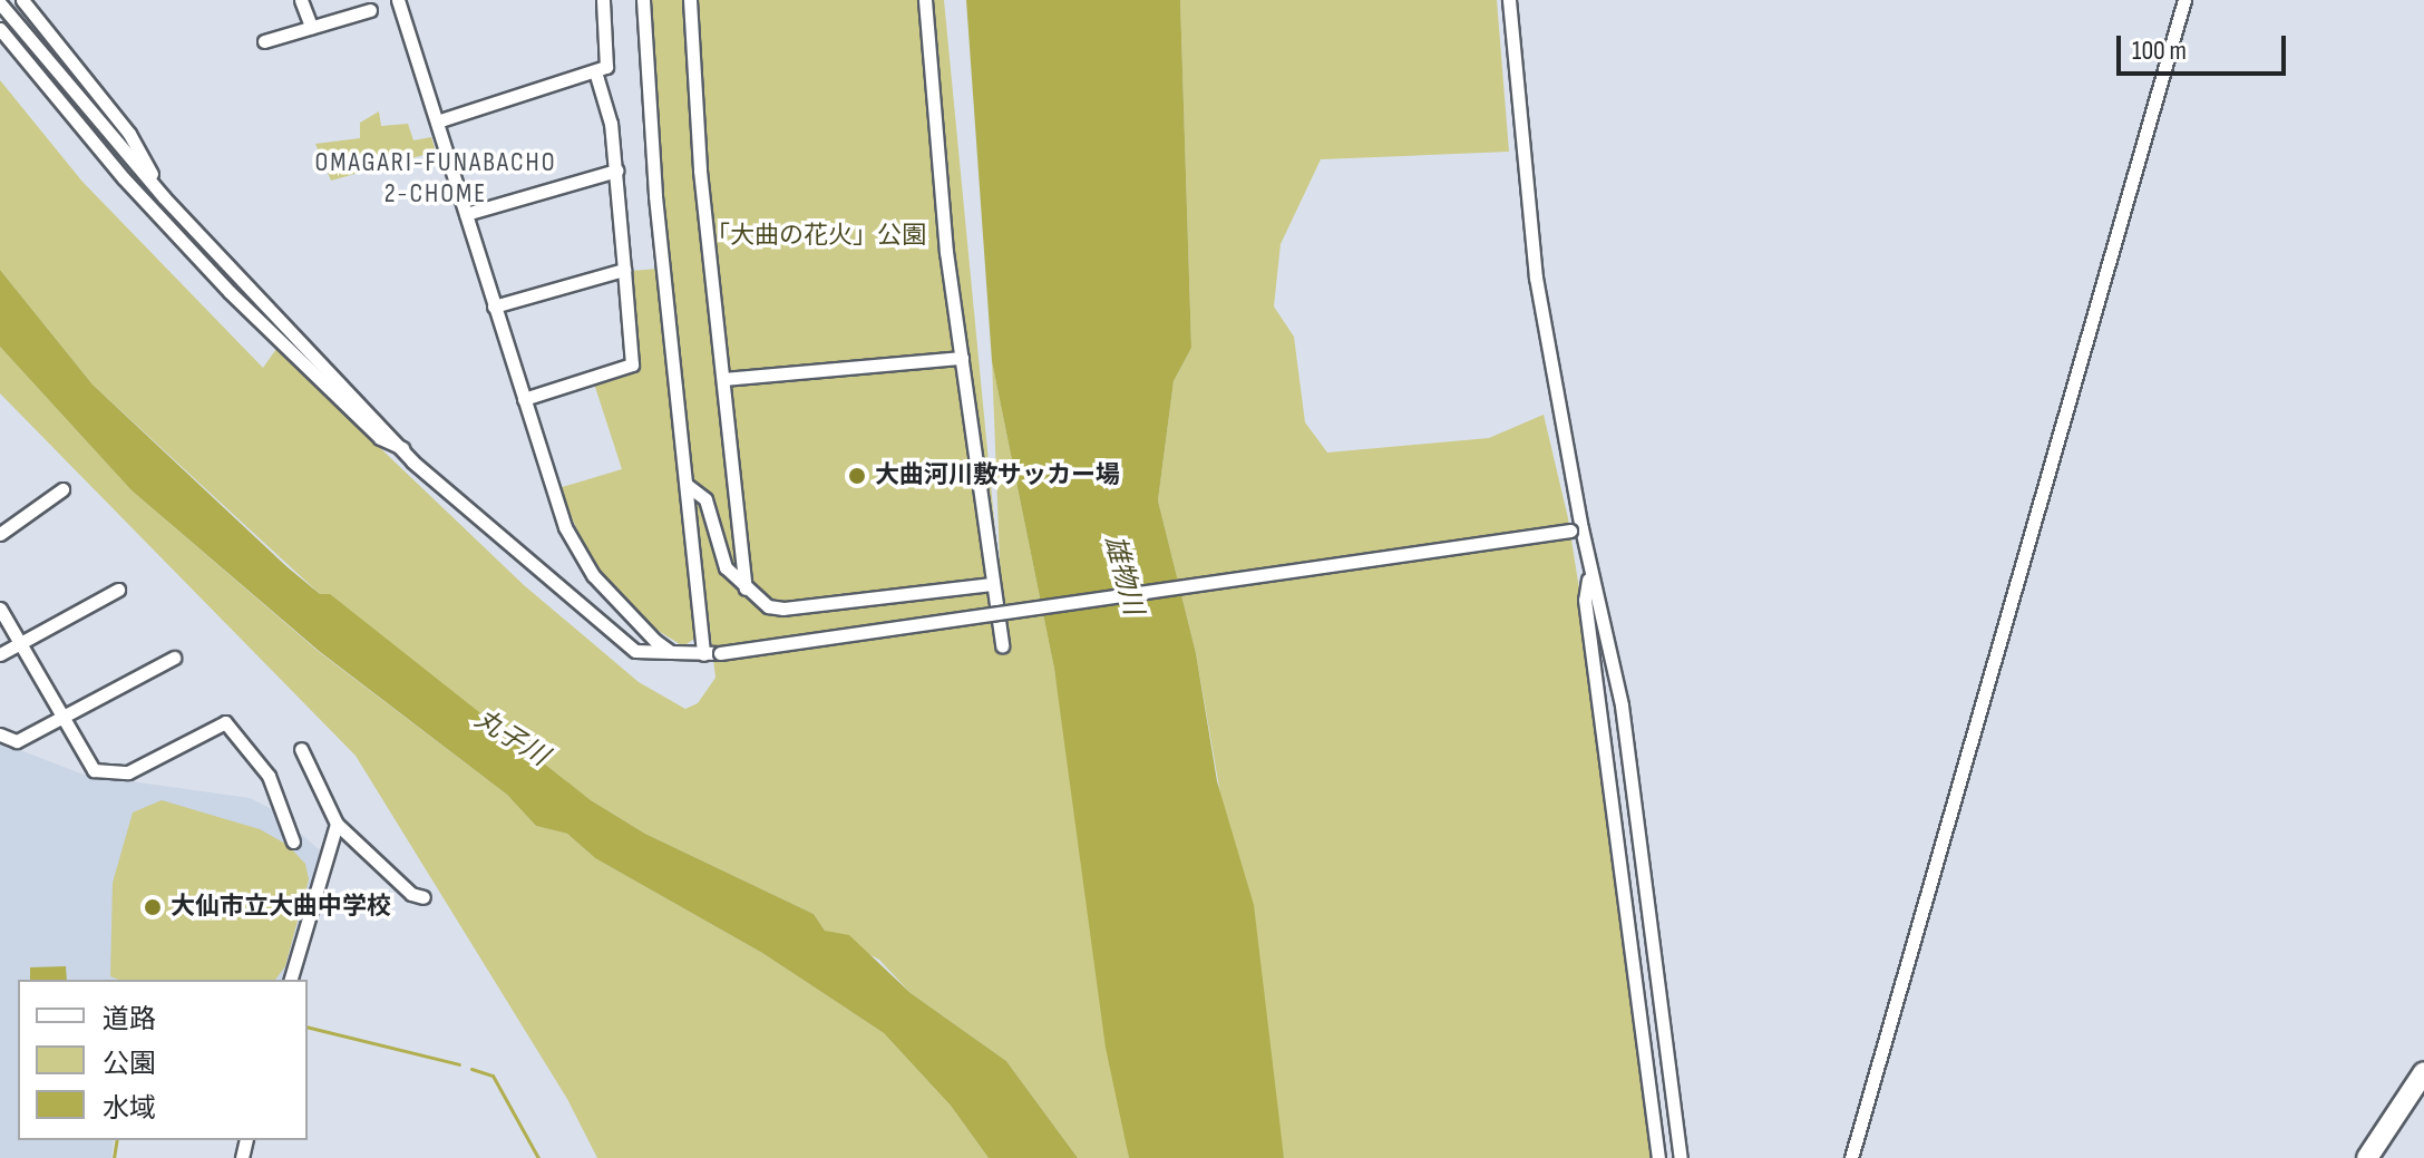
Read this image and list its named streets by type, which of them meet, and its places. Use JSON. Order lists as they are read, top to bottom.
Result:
{
  "districts": ["OMAGARI-FUNABACHO 2-CHOME"],
  "water": ["雄物川", "丸子川"],
  "parks": ["「大曲の花火」公園"],
  "places": ["大曲河川敷サッカー場", "大仙市立大曲中学校"],
  "legend": ["道路", "公園", "水域"],
  "scale_bar": "100 m"
}
